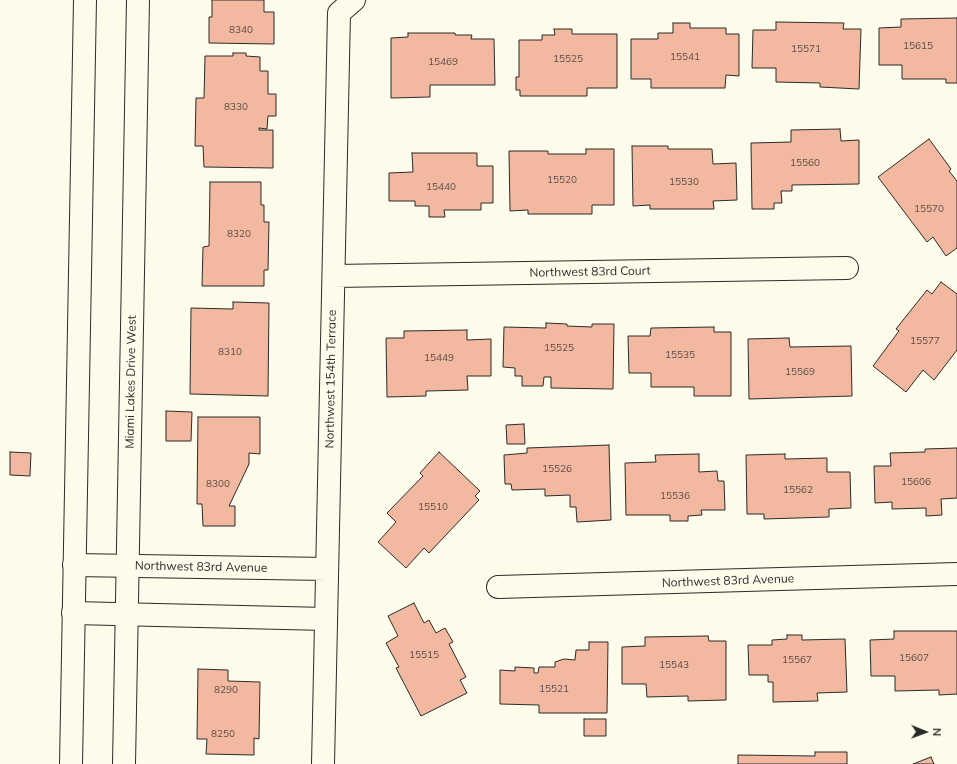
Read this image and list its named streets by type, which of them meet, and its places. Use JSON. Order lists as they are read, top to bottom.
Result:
{
  "streets": {
    "street": [
      "Northwest 83rd Court",
      "Northwest 154th Terrace",
      "Miami Lakes Drive West",
      "Northwest 83rd Avenue"
    ]
  },
  "crossings": [
    ["Northwest 83rd Court", "Northwest 154th Terrace"],
    ["Northwest 154th Terrace", "Northwest 83rd Avenue"],
    ["Miami Lakes Drive West", "Northwest 83rd Avenue"]
  ],
  "house_numbers": [
    "8340",
    "15615",
    "15571",
    "15541",
    "15525",
    "15469",
    "8330",
    "15560",
    "15520",
    "15530",
    "15440",
    "15570",
    "8320",
    "15577",
    "15525",
    "8310",
    "15535",
    "15449",
    "15569",
    "15526",
    "15606",
    "8300",
    "15562",
    "15536",
    "15510",
    "15515",
    "15607",
    "15567",
    "15543",
    "15521",
    "8290",
    "8250"
  ],
  "north": "right"
}
